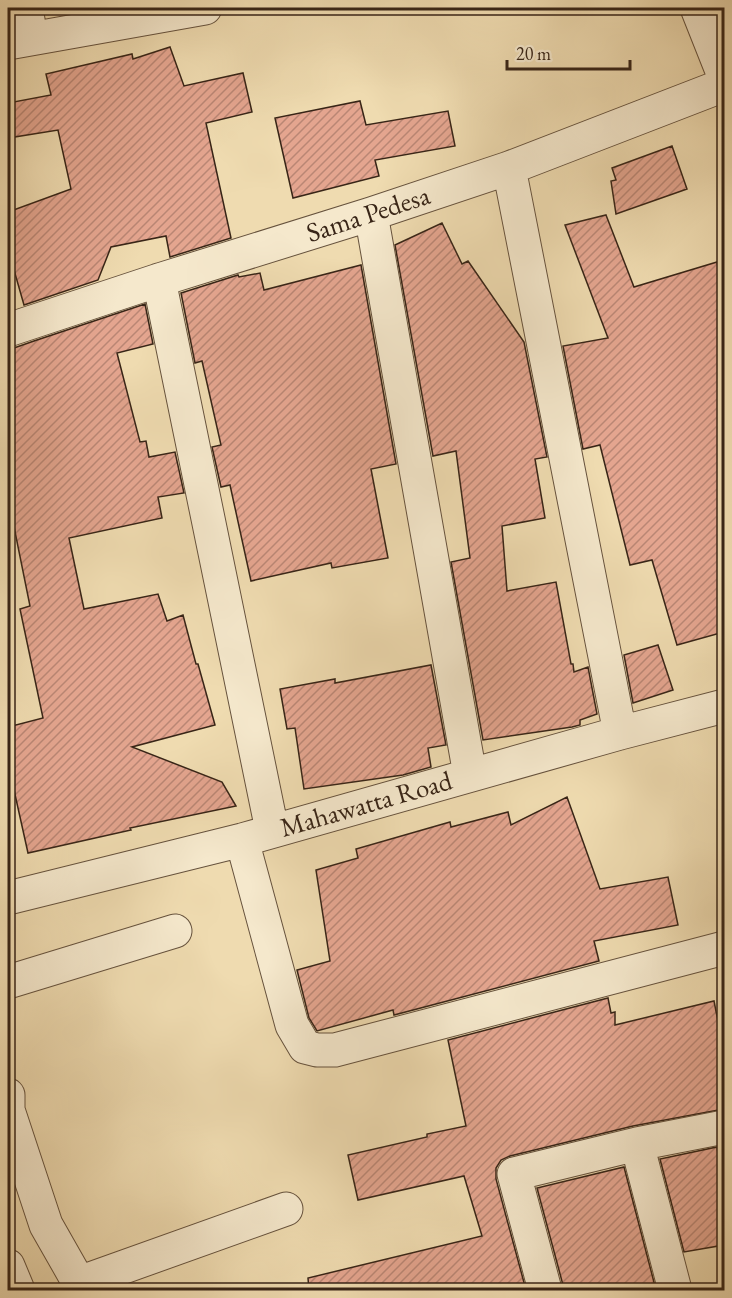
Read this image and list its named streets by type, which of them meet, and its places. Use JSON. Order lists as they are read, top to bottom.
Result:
{
  "streets": {
    "street": ["Sama Pedesa", "Mahawatta Road"]
  },
  "scale_bar": "20 m"
}
